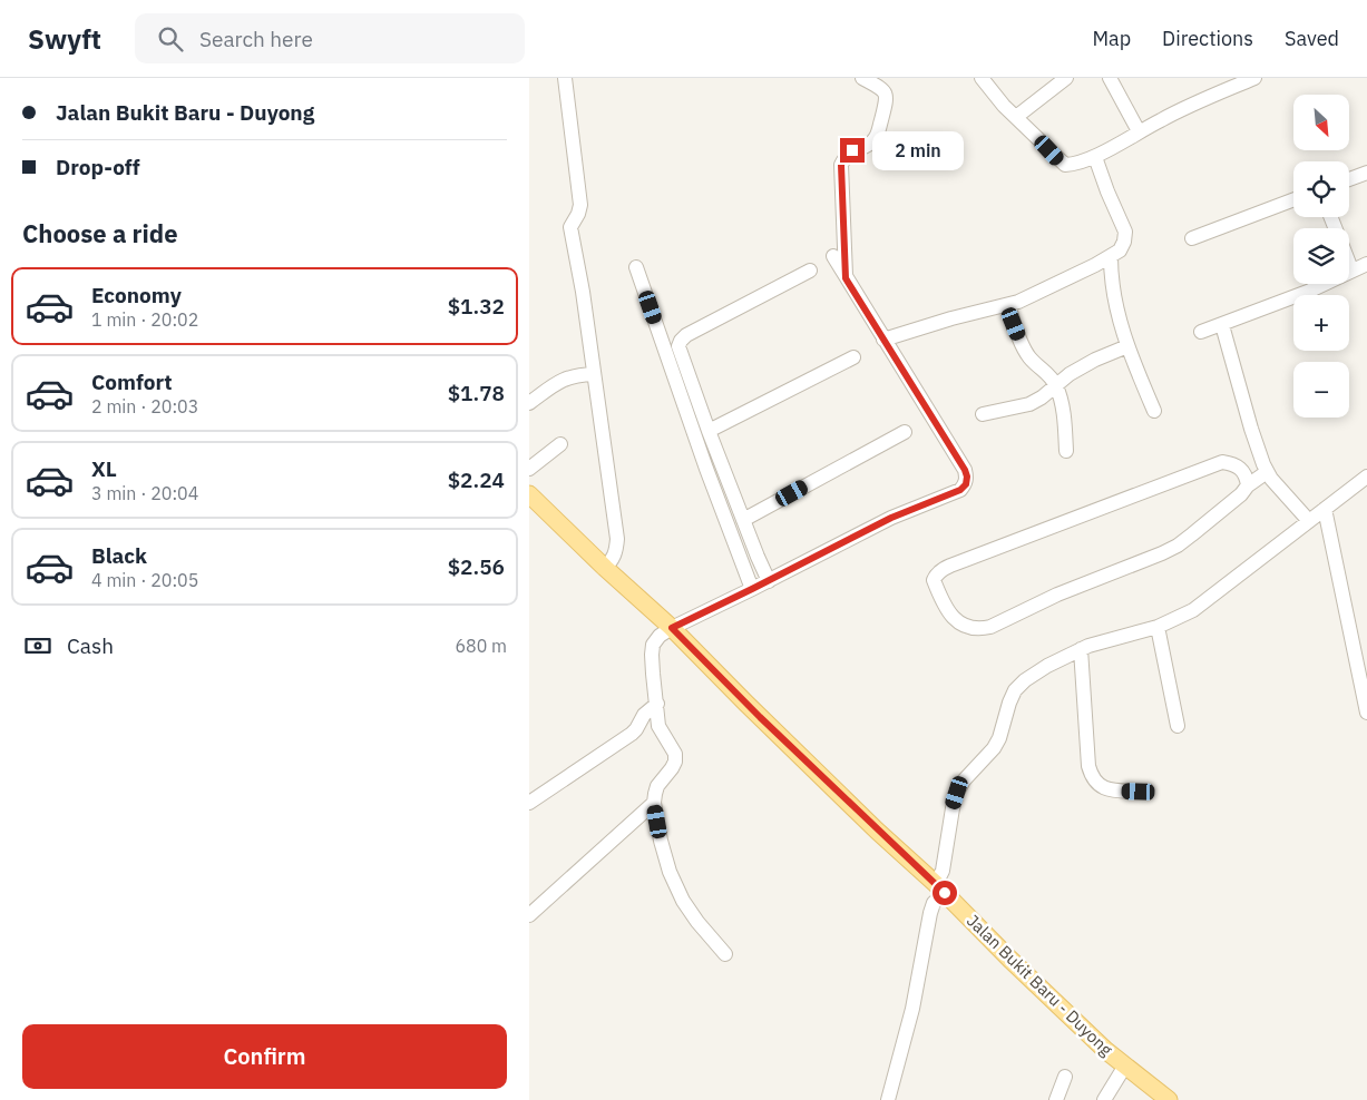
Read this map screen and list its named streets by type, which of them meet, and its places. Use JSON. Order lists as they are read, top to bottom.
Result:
{
  "streets": {
    "main road": ["Jalan Bukit Baru - Duyong"]
  },
  "north": "bottom right",
  "page": {
    "header": "Swyft",
    "search": "Search here",
    "nav": ["Map", "Directions", "Saved"],
    "banner": ["Jalan Bukit Baru - Duyong", "Drop-off"],
    "map_buttons": ["+", "−"],
    "bubble": "2 min",
    "heading": "Choose a ride",
    "list": [
      {
        "name": "Economy",
        "note": "1 min · 20:02",
        "value": "$1.32"
      },
      {
        "name": "Comfort",
        "note": "2 min · 20:03",
        "value": "$1.78"
      },
      {
        "name": "XL",
        "note": "3 min · 20:04",
        "value": "$2.24"
      },
      {
        "name": "Black",
        "note": "4 min · 20:05",
        "value": "$2.56"
      }
    ],
    "pay": ["Cash", "680 m"],
    "buttons": "Confirm"
  }
}
